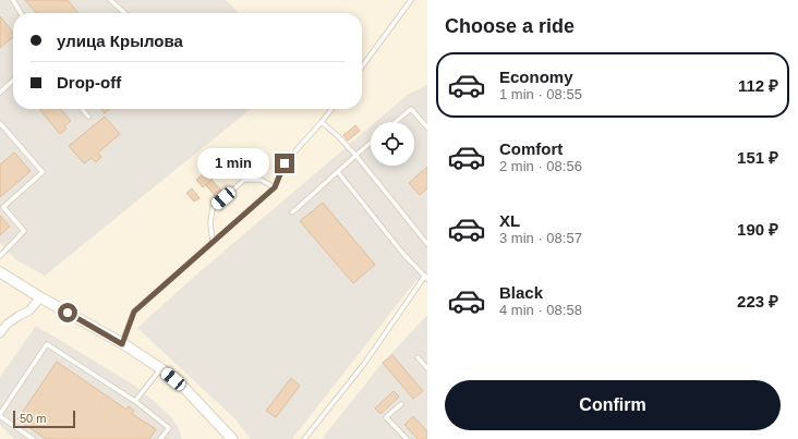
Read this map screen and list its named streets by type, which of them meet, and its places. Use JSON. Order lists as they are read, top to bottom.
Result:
{
  "scale_bar": "50 m",
  "page": {
    "heading": "Choose a ride",
    "banner": ["улица Крылова", "Drop-off"],
    "list": [
      {
        "name": "Economy",
        "note": "1 min · 08:55",
        "value": "112 ₽"
      },
      {
        "name": "Comfort",
        "note": "2 min · 08:56",
        "value": "151 ₽"
      },
      {
        "name": "XL",
        "note": "3 min · 08:57",
        "value": "190 ₽"
      },
      {
        "name": "Black",
        "note": "4 min · 08:58",
        "value": "223 ₽"
      }
    ],
    "bubble": "1 min",
    "buttons": "Confirm",
    "scale": "50 m"
  }
}
